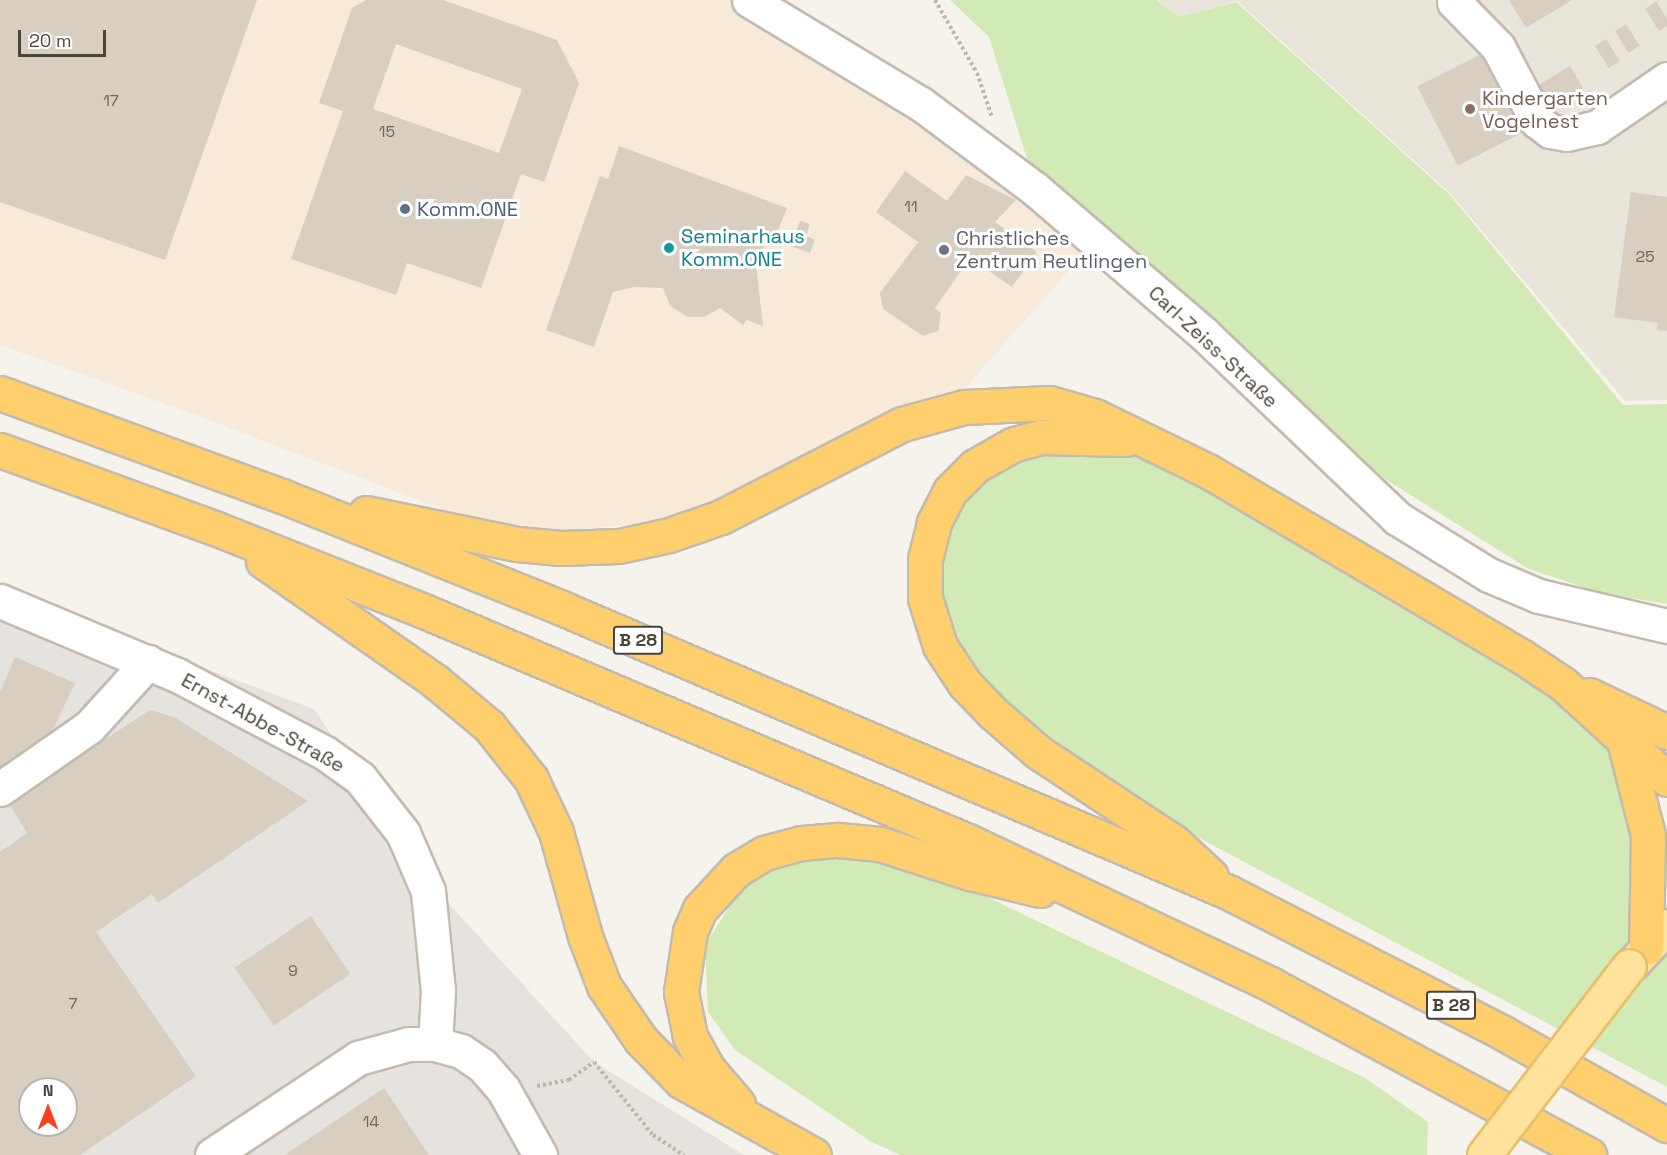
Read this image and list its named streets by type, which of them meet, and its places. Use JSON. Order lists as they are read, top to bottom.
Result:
{
  "streets": {
    "highway": ["B 28"],
    "street": ["Carl-Zeiss-Straße", "Ernst-Abbe-Straße"]
  },
  "places": [
    "Kindergarten Vogelnest",
    "Komm.ONE",
    "Seminarhaus Komm.ONE",
    "Christliches Zentrum Reutlingen"
  ],
  "house_numbers": [
    "17",
    "15",
    "11",
    "25",
    "9",
    "7",
    "14"
  ],
  "scale_bar": "20 m",
  "north": "top"
}
